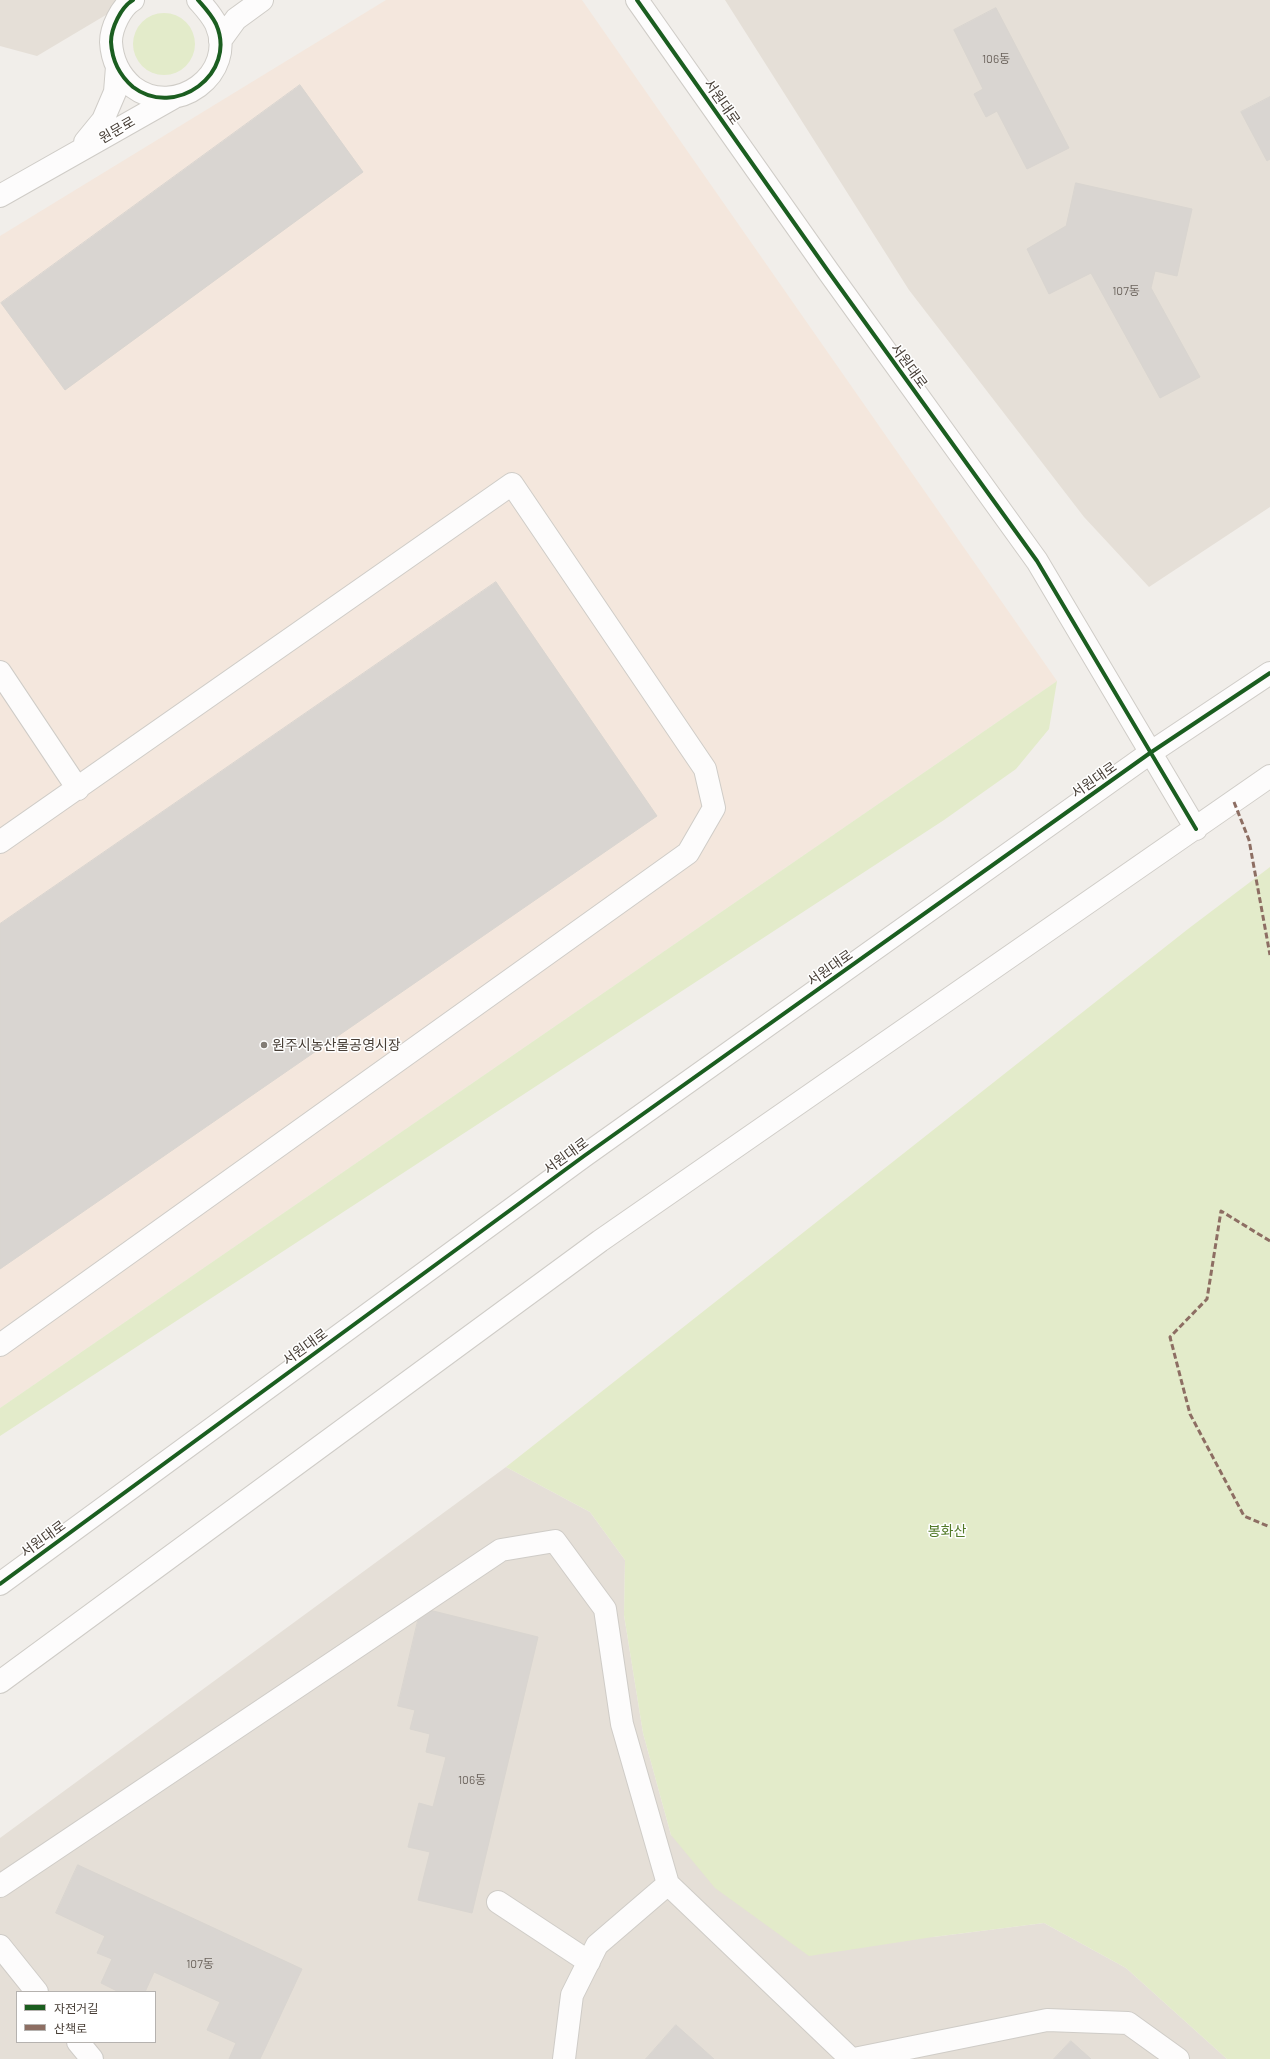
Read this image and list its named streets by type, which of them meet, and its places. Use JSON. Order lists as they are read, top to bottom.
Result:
{
  "streets": {
    "street": ["서원대로", "원문로"]
  },
  "parks": ["봉화산"],
  "places": ["원주시농산물공영시장"],
  "house_numbers": [
    "106동",
    "107동",
    "106동",
    "107동"
  ],
  "legend": ["자전거길", "산책로"]
}
